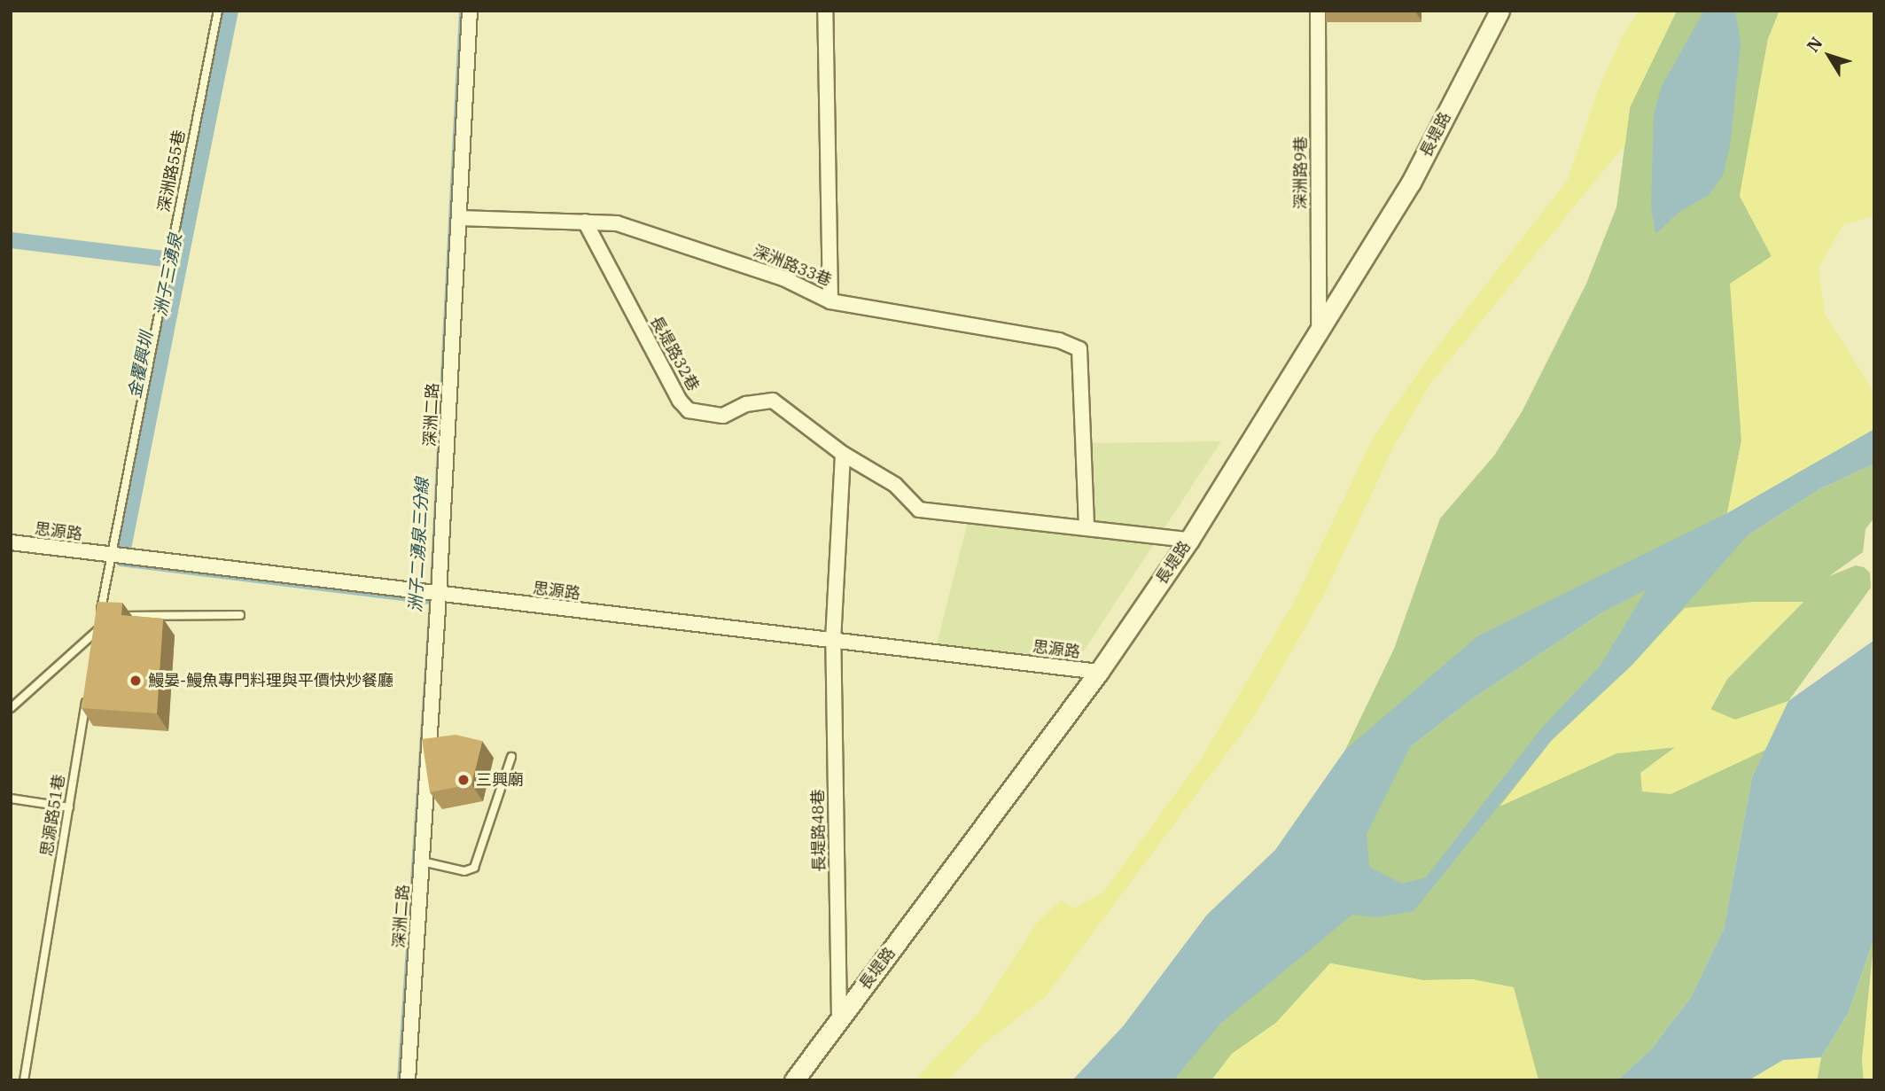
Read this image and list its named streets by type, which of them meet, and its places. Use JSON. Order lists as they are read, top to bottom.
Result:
{
  "streets": {
    "street": [
      "長堤路",
      "深洲路9巷",
      "深洲路33巷",
      "長堤路32巷",
      "深洲二路",
      "思源路",
      "長堤路48巷"
    ],
    "lane": ["深洲路55巷", "思源路51巷"]
  },
  "crossings": [
    ["長堤路", "深洲路9巷"],
    ["長堤路", "長堤路32巷"],
    ["長堤路", "思源路"],
    ["長堤路", "長堤路48巷"],
    ["深洲路55巷", "思源路"],
    ["深洲路33巷", "長堤路32巷"],
    ["深洲路33巷", "深洲二路"],
    ["深洲二路", "思源路"],
    ["思源路", "長堤路48巷"]
  ],
  "water": ["洲子三湧泉", "金覆興圳", "洲子二湧泉三分線"],
  "places": ["鰻晏-鰻魚專門料理與平價快炒餐廳", "三興廟"],
  "north": "top left"
}
